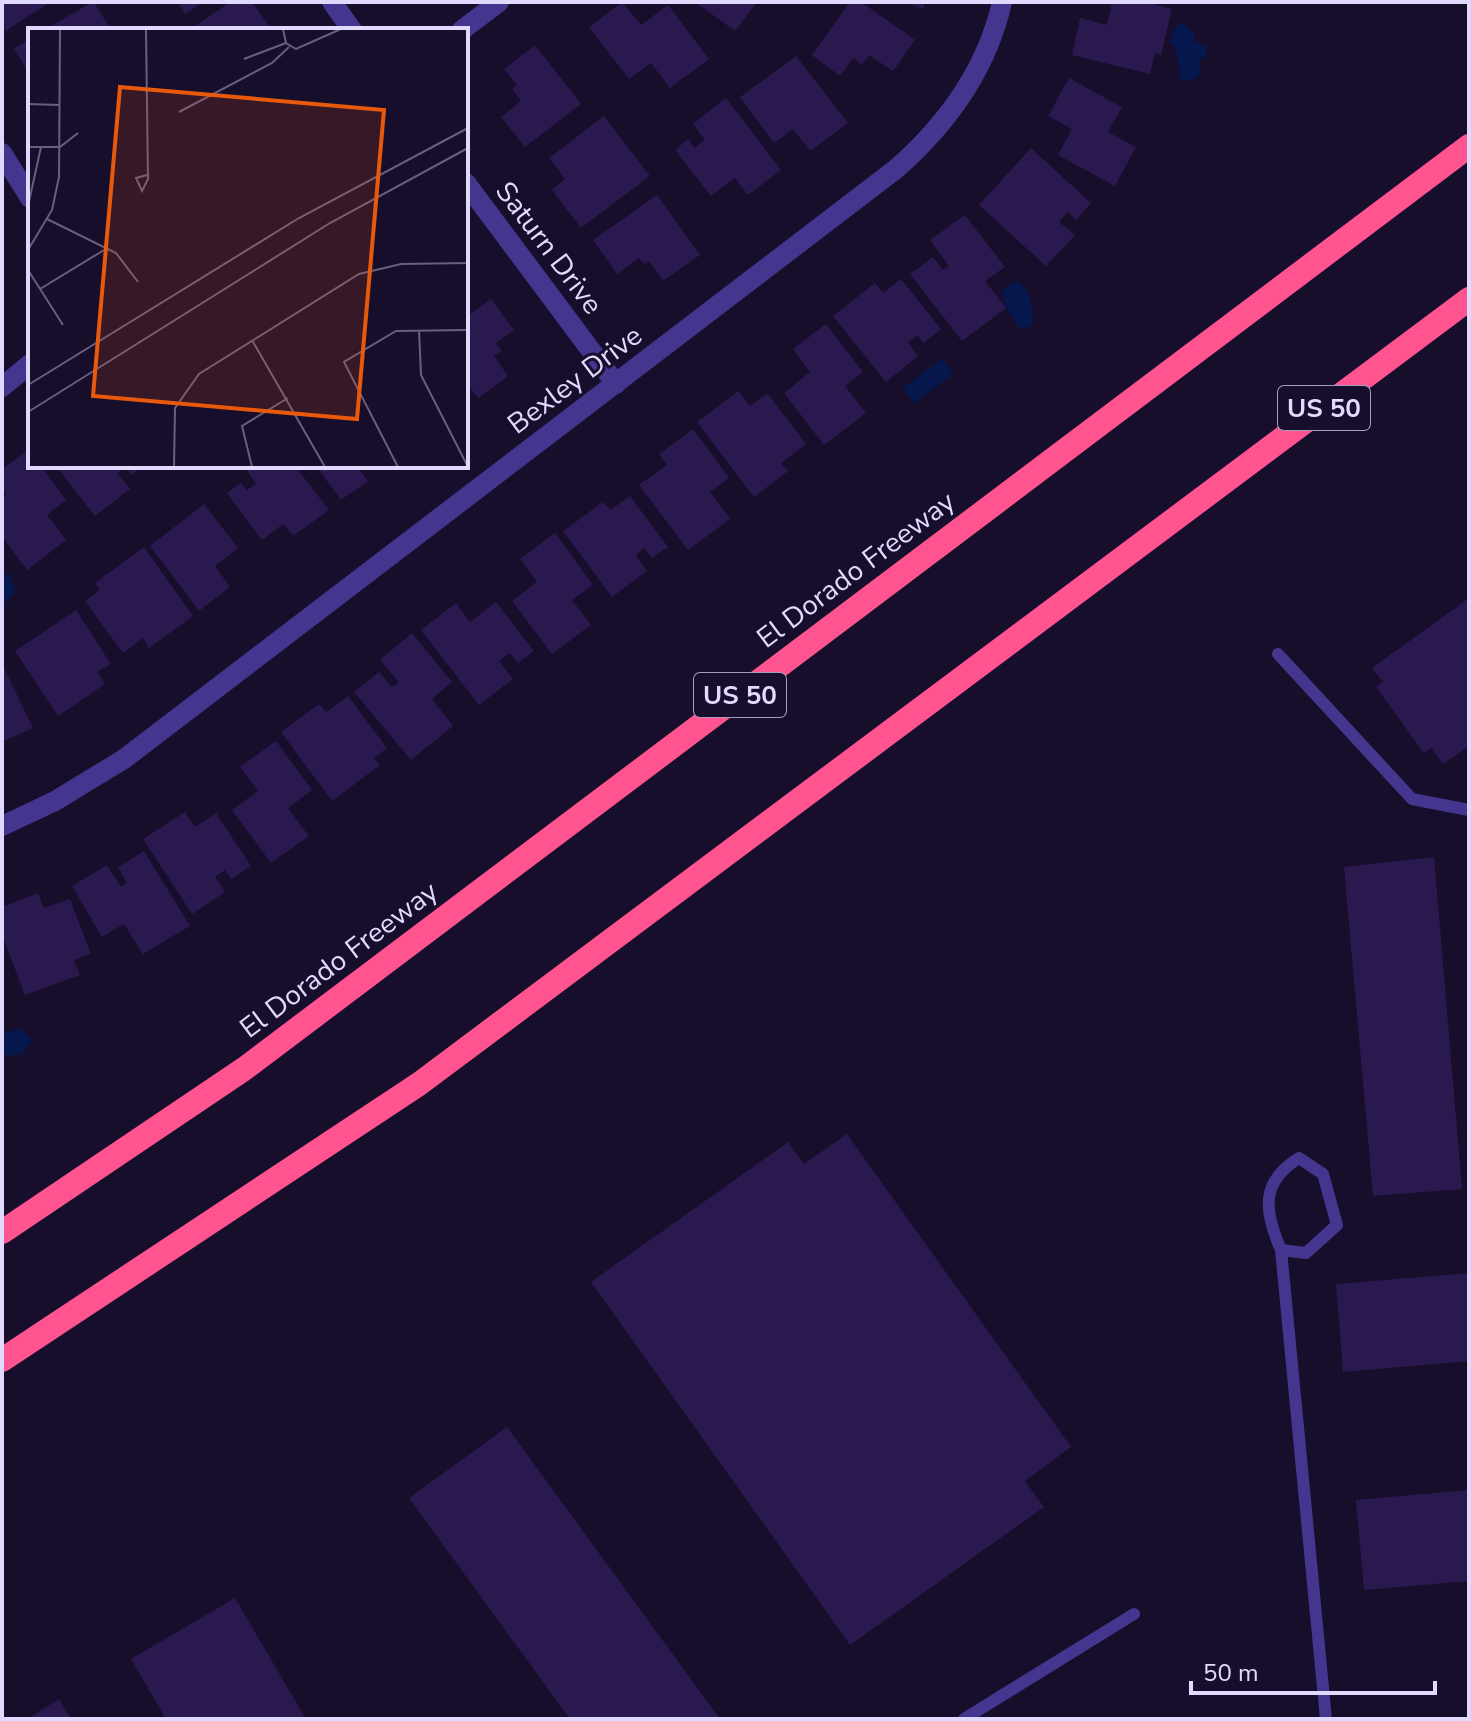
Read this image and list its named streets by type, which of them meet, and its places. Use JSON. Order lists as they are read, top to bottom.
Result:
{
  "streets": {
    "highway": ["US 50", "El Dorado Freeway"],
    "street": ["Saturn Drive", "Bexley Drive"]
  },
  "crossings": [
    ["Saturn Drive", "Bexley Drive"]
  ],
  "scale_bar": "50 m"
}
